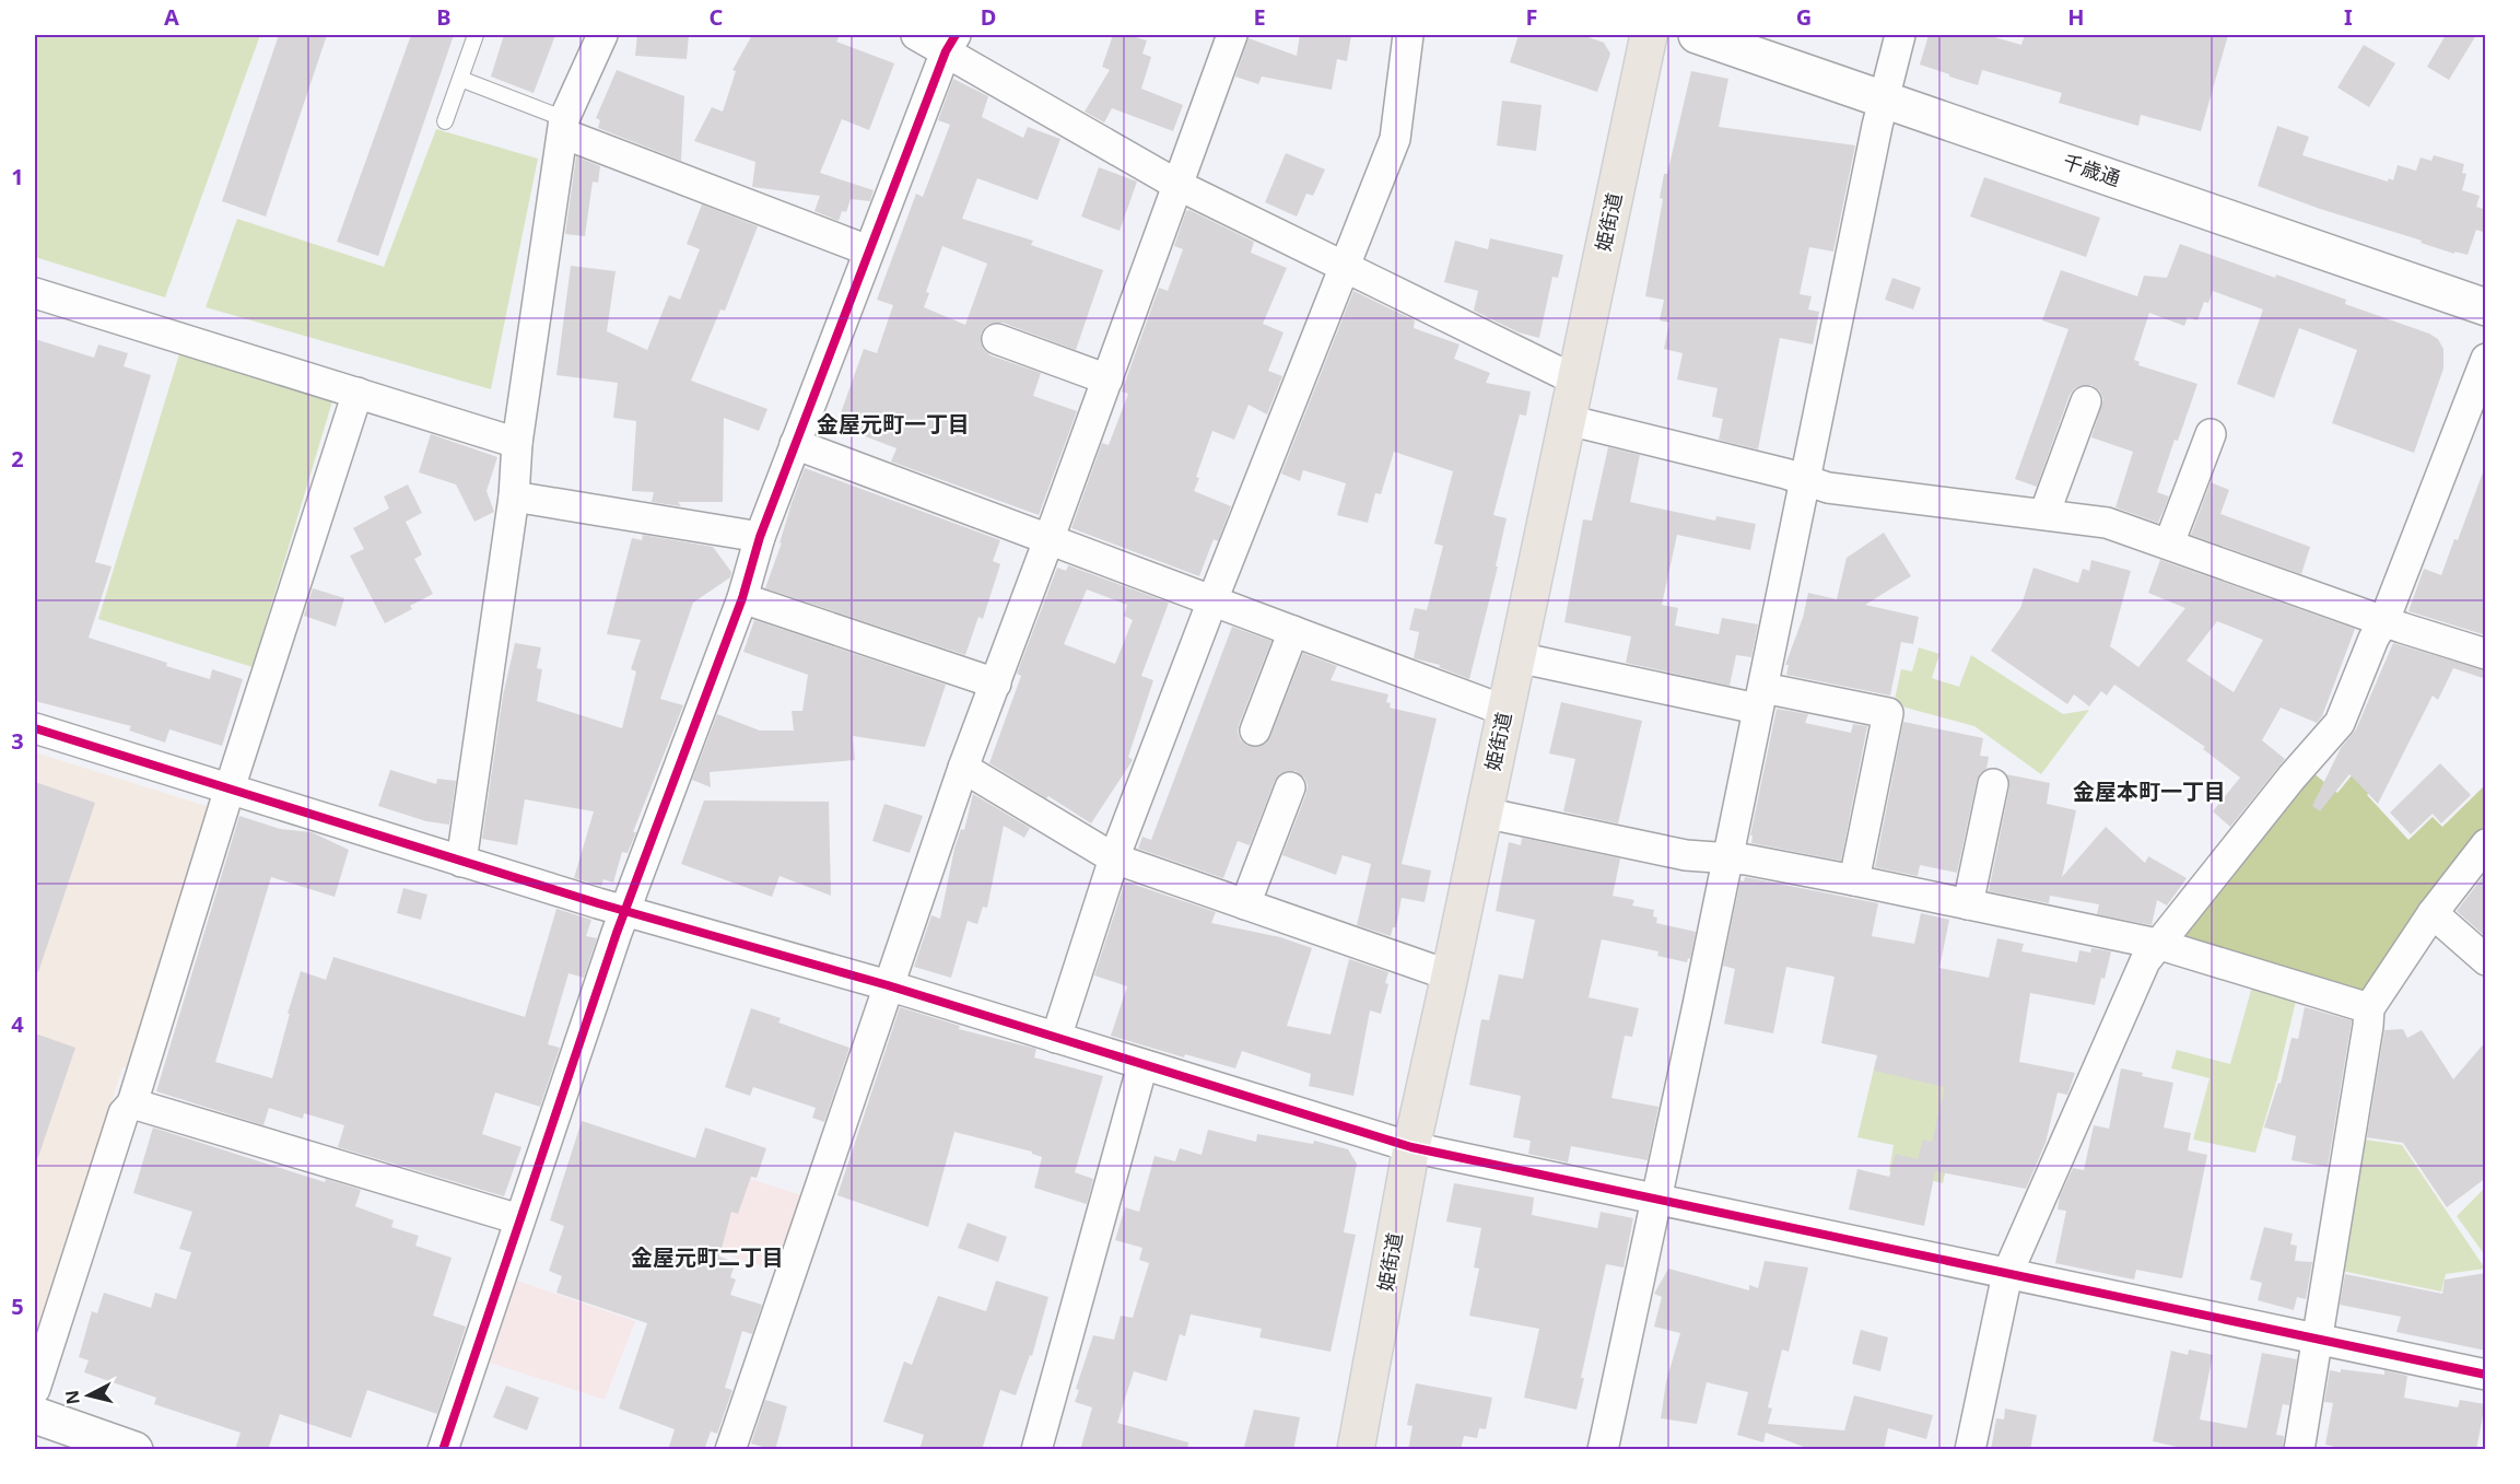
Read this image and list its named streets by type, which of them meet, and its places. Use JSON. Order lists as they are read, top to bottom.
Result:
{
  "streets": {
    "main road": ["姫街道"],
    "street": ["千歳通"]
  },
  "districts": ["金屋元町一丁目", "金屋本町一丁目", "金屋元町二丁目"],
  "north": "left",
  "grid": {
    "columns": [
      "A",
      "B",
      "C",
      "D",
      "E",
      "F",
      "G",
      "H",
      "I"
    ],
    "rows": [
      "1",
      "2",
      "3",
      "4",
      "5"
    ]
  }
}
